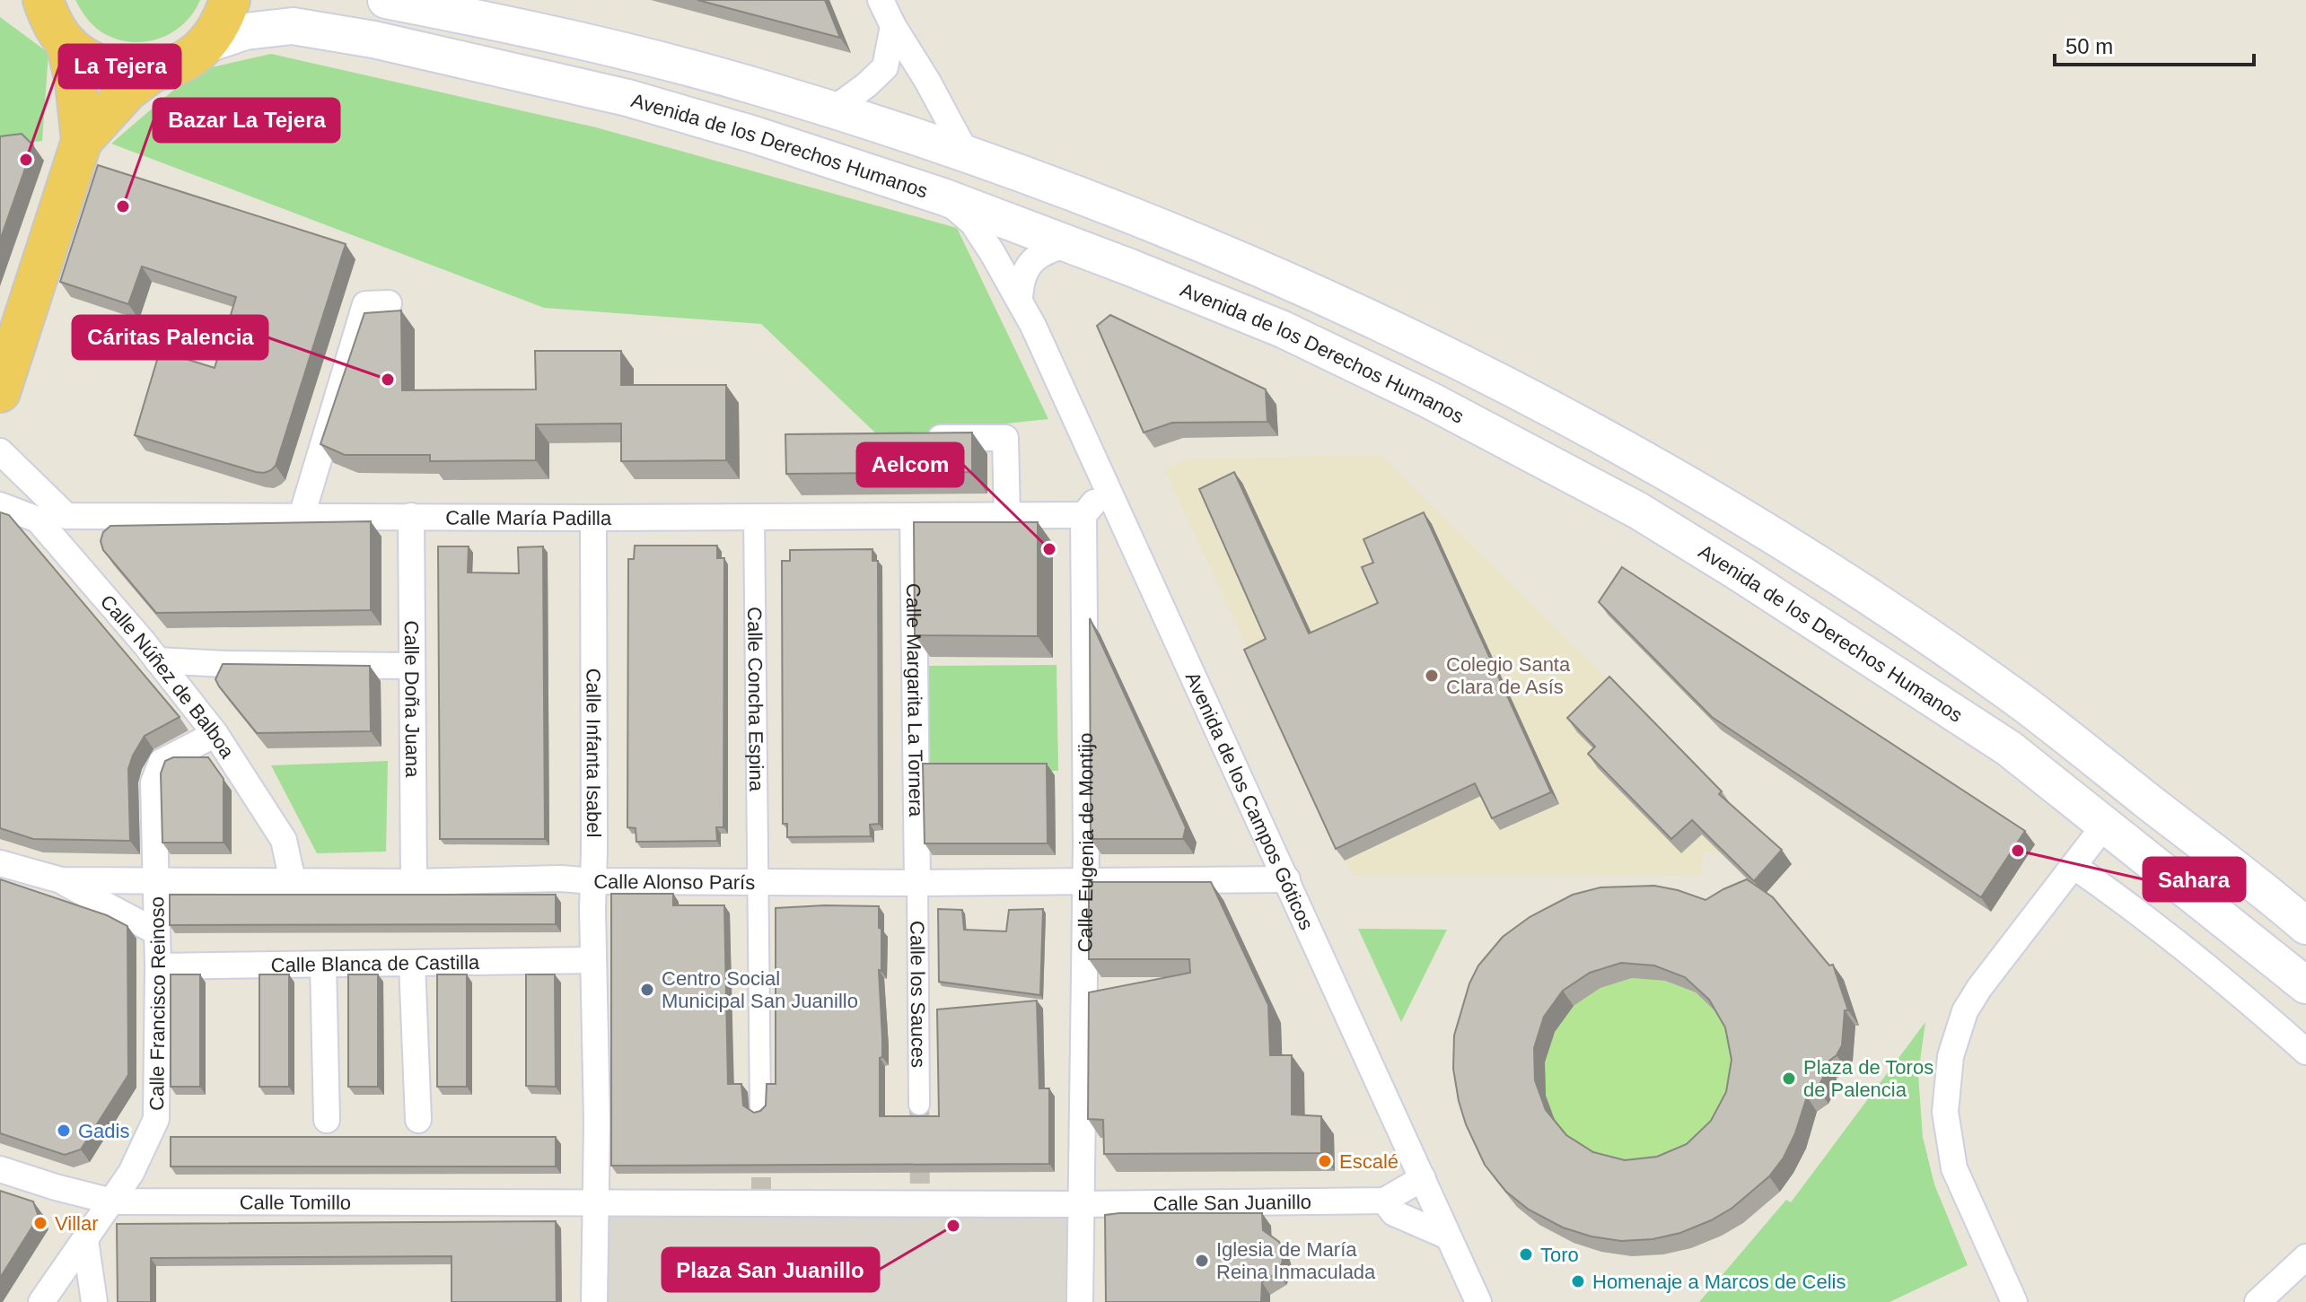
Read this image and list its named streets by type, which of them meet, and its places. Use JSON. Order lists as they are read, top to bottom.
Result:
{
  "streets": {
    "main road": ["Avenida de los Derechos Humanos"],
    "street": [
      "Calle María Padilla",
      "Calle Núñez de Balboa",
      "Calle Concha Espina",
      "Calle Doña Juana",
      "Calle Margarita La Tornera",
      "Calle Infanta Isabel",
      "Avenida de los Campos Góticos",
      "Calle Eugenia de Montijo",
      "Calle Alonso París",
      "Calle Blanca de Castilla",
      "Calle los Sauces",
      "Calle Francisco Reinoso",
      "Calle Tomillo",
      "Calle San Juanillo"
    ]
  },
  "crossings": [
    ["Avenida de los Derechos Humanos", "Avenida de los Campos Góticos"],
    ["Calle María Padilla", "Calle Concha Espina"],
    ["Calle María Padilla", "Calle Doña Juana"],
    ["Calle María Padilla", "Calle Margarita La Tornera"],
    ["Calle María Padilla", "Calle Infanta Isabel"],
    ["Calle María Padilla", "Calle Eugenia de Montijo"],
    ["Calle Núñez de Balboa", "Calle Alonso París"],
    ["Calle Núñez de Balboa", "Calle Francisco Reinoso"],
    ["Calle Concha Espina", "Calle Alonso París"],
    ["Calle Doña Juana", "Calle Alonso París"],
    ["Calle Margarita La Tornera", "Calle Alonso París"],
    ["Calle Margarita La Tornera", "Calle los Sauces"],
    ["Calle Infanta Isabel", "Calle Alonso París"],
    ["Calle Infanta Isabel", "Calle Blanca de Castilla"],
    ["Calle Infanta Isabel", "Calle Tomillo"],
    ["Calle Infanta Isabel", "Calle San Juanillo"],
    ["Avenida de los Campos Góticos", "Calle Alonso París"],
    ["Avenida de los Campos Góticos", "Calle San Juanillo"],
    ["Calle Eugenia de Montijo", "Calle Alonso París"],
    ["Calle Eugenia de Montijo", "Calle San Juanillo"],
    ["Calle Alonso París", "Calle los Sauces"],
    ["Calle Alonso París", "Calle Francisco Reinoso"],
    ["Calle Blanca de Castilla", "Calle Francisco Reinoso"],
    ["Calle Francisco Reinoso", "Calle Tomillo"],
    ["Calle Tomillo", "Calle San Juanillo"]
  ],
  "places": [
    "La Tejera",
    "Bazar La Tejera",
    "Cáritas Palencia",
    "Aelcom",
    "Colegio Santa Clara de Asís",
    "Sahara",
    "Centro Social Municipal San Juanillo",
    "Plaza de Toros de Palencia",
    "Gadis",
    "Escalé",
    "Villar",
    "Plaza San Juanillo",
    "Toro",
    "Iglesia de María Reina Inmaculada",
    "Homenaje a Marcos de Celis"
  ],
  "scale_bar": "50 m"
}
